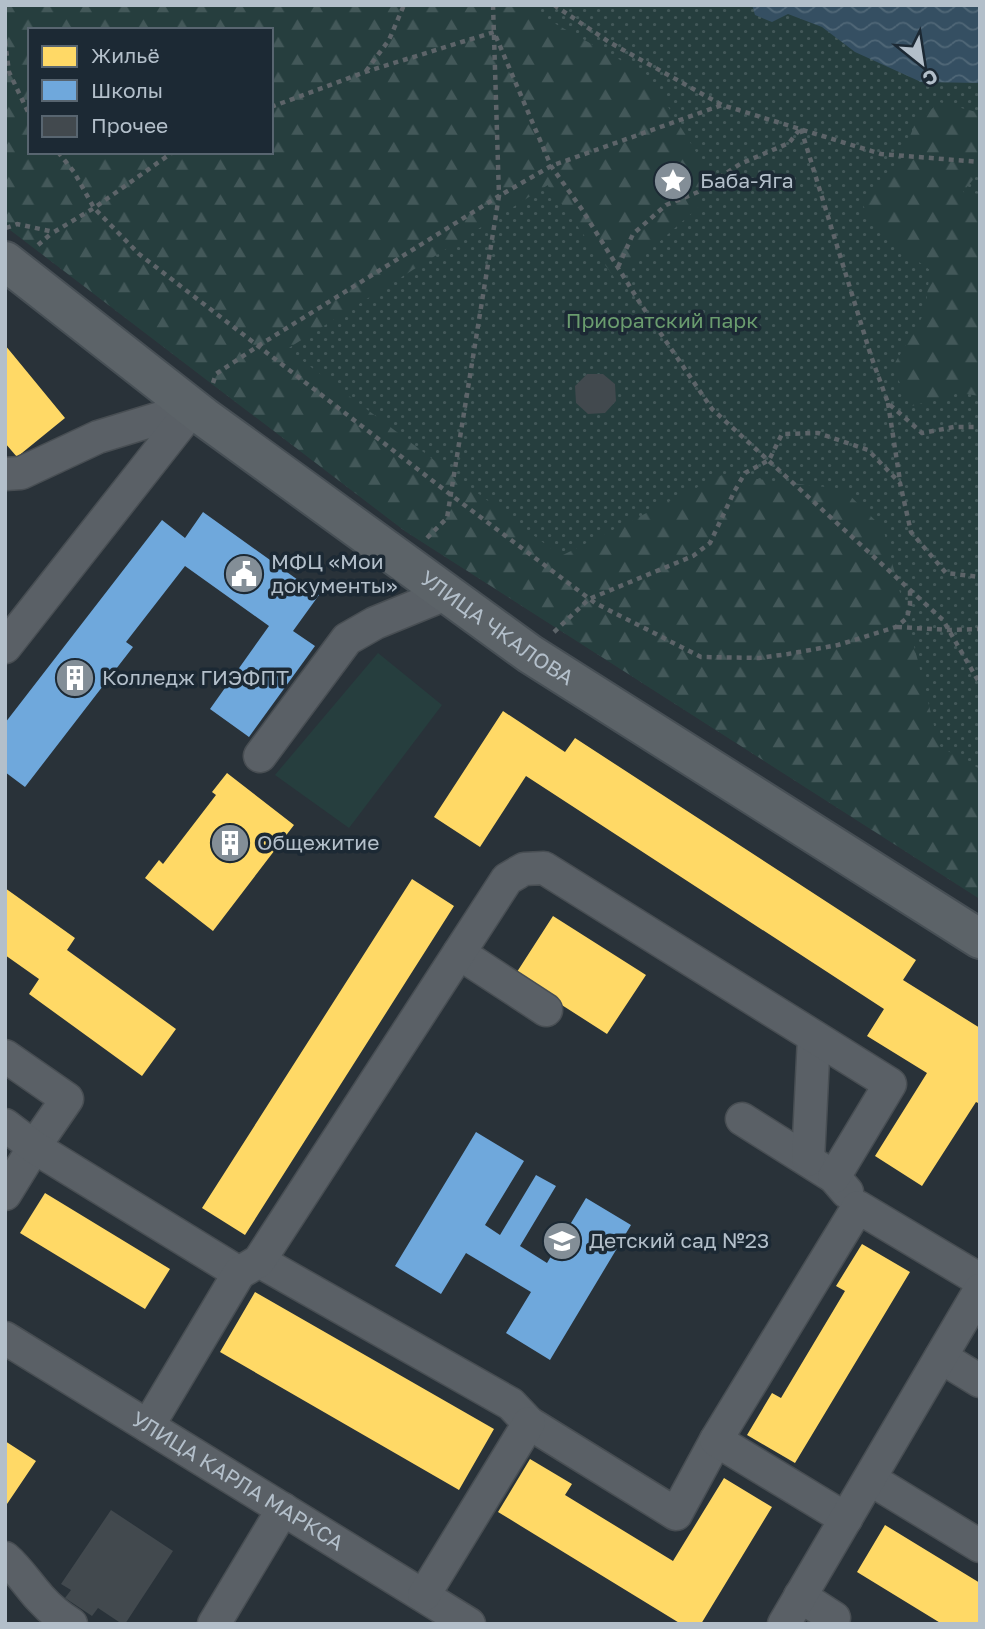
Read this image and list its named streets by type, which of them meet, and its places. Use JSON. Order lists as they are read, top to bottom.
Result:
{
  "streets": {
    "main road": ["УЛИЦА ЧКАЛОВА"],
    "street": ["УЛИЦА КАРЛА МАРКСА"]
  },
  "parks": ["Приоратский парк"],
  "places": {
    "place": ["Баба-Яга"],
    "public building": ["МФЦ «Мои документы»"],
    "building": ["Колледж ГИЭФПТ", "Общежитие"],
    "school or university": ["Детский сад №23"]
  },
  "legend": ["Жильё", "Школы", "Прочее"],
  "north": "bottom right"
}
